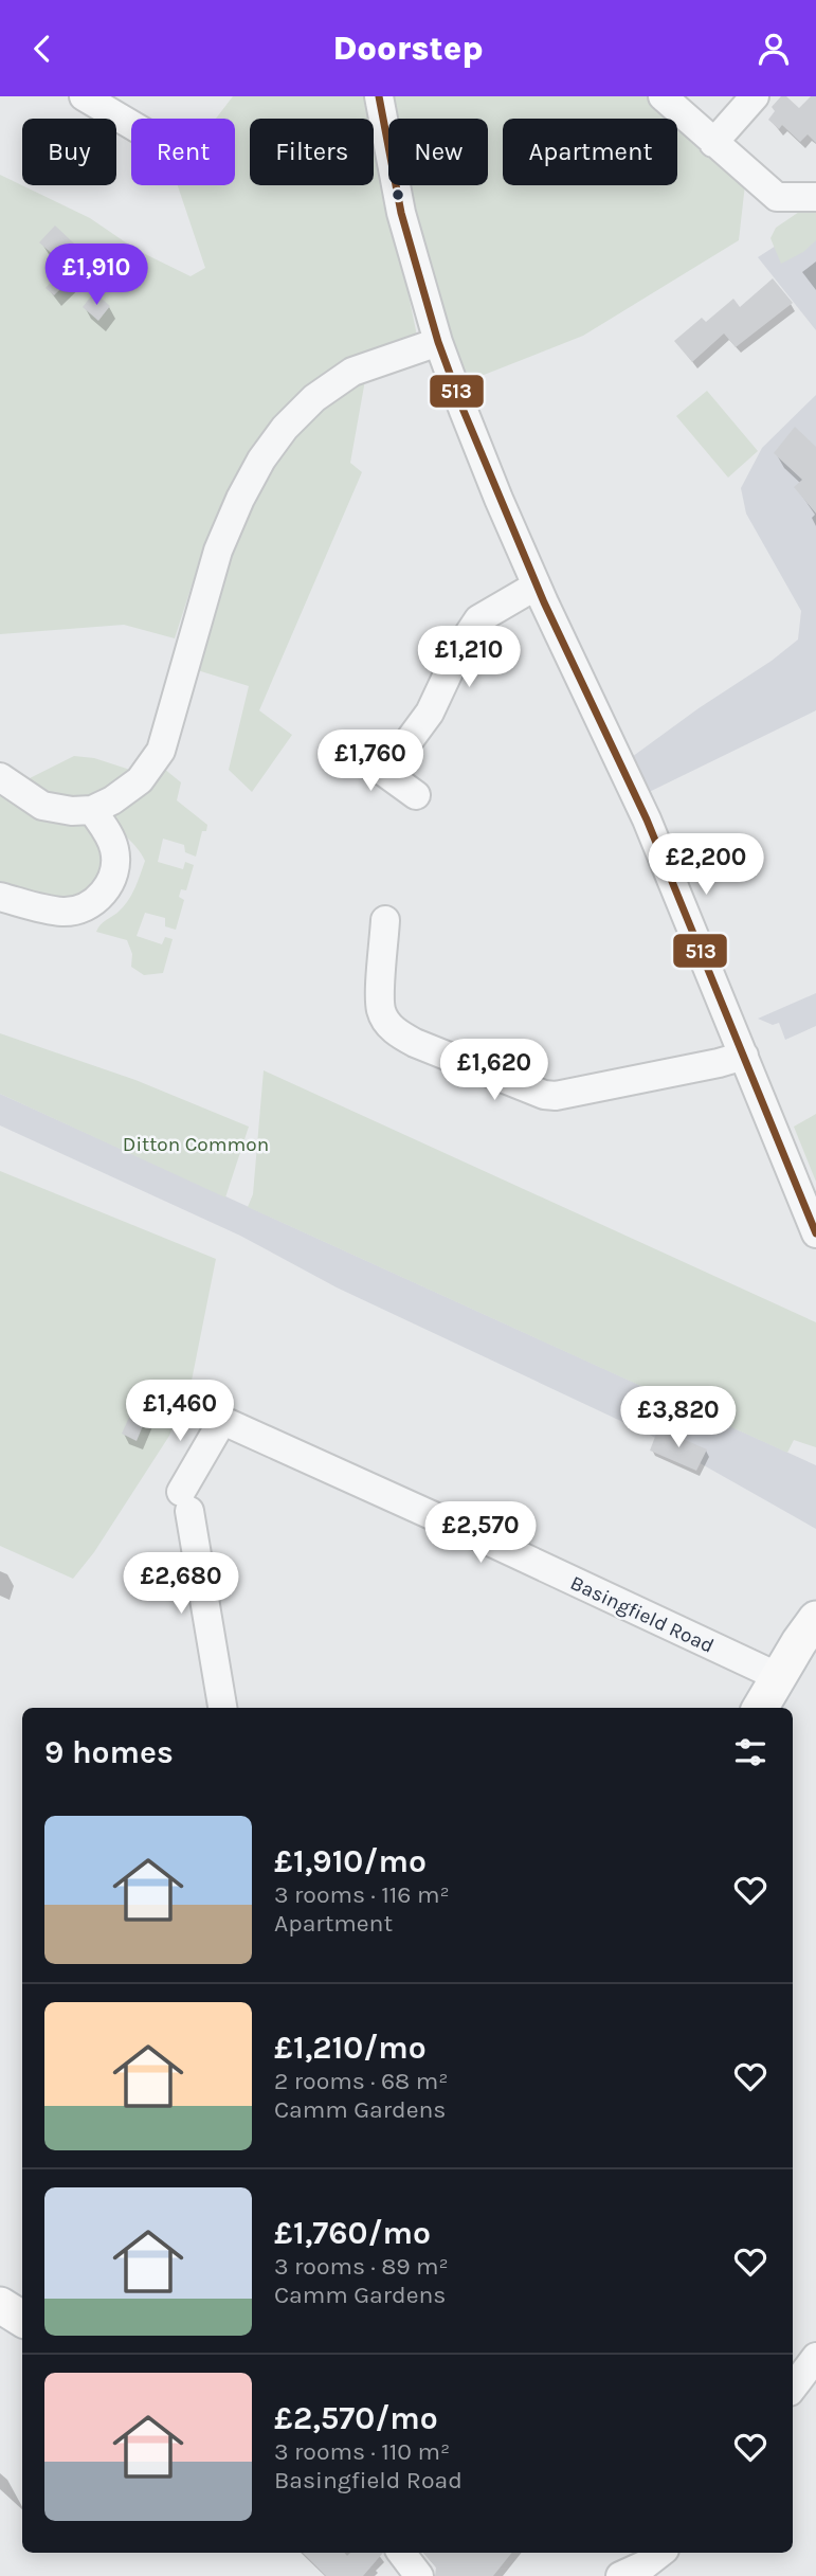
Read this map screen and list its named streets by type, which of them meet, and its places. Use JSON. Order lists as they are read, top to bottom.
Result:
{
  "streets": {
    "street": ["Basingfield Road"]
  },
  "parks": ["Ditton Common"],
  "lines": ["transit line 513"],
  "page": {
    "header": "Doorstep",
    "chip": [
      "Buy",
      "Rent",
      "Filters",
      "New",
      "Apartment"
    ],
    "price": [
      "£1,910",
      "£1,210",
      "£1,760",
      "£2,200",
      "£1,620",
      "£1,460",
      "£3,820",
      "£2,570",
      "£2,680"
    ],
    "heading": "9 homes",
    "list": [
      {
        "name": "£1,910/mo",
        "note": "3 rooms · 116 m² · Apartment"
      },
      {
        "name": "£1,210/mo",
        "note": "2 rooms · 68 m² · Camm Gardens"
      },
      {
        "name": "£1,760/mo",
        "note": "3 rooms · 89 m² · Camm Gardens"
      },
      {
        "name": "£2,570/mo",
        "note": "3 rooms · 110 m² · Basingfield Road"
      }
    ]
  }
}
